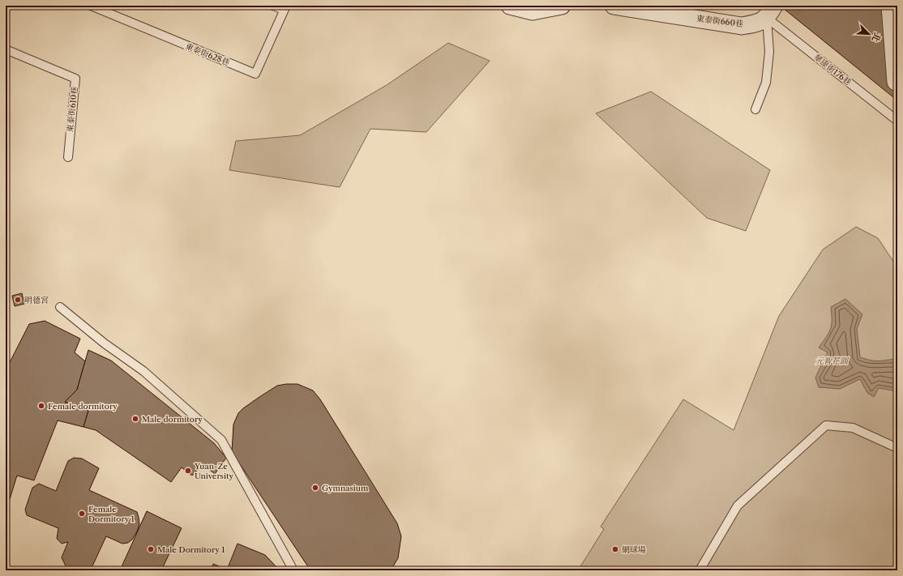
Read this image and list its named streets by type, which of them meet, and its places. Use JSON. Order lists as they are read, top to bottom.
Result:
{
  "streets": {
    "street": ["東泰街660巷"],
    "lane": ["東泰街628巷", "華康街176巷", "東泰街610巷"]
  },
  "crossings": [
    ["東泰街660巷", "華康街176巷"]
  ],
  "parks": ["元智花園"],
  "places": [
    "明德宮",
    "Female dormitory",
    "Male dormitory",
    "Yuan-Ze University",
    "Gymnasium",
    "Female Dormitory 1",
    "Male Dormitory 1",
    "網球場"
  ],
  "north": "bottom right"
}
